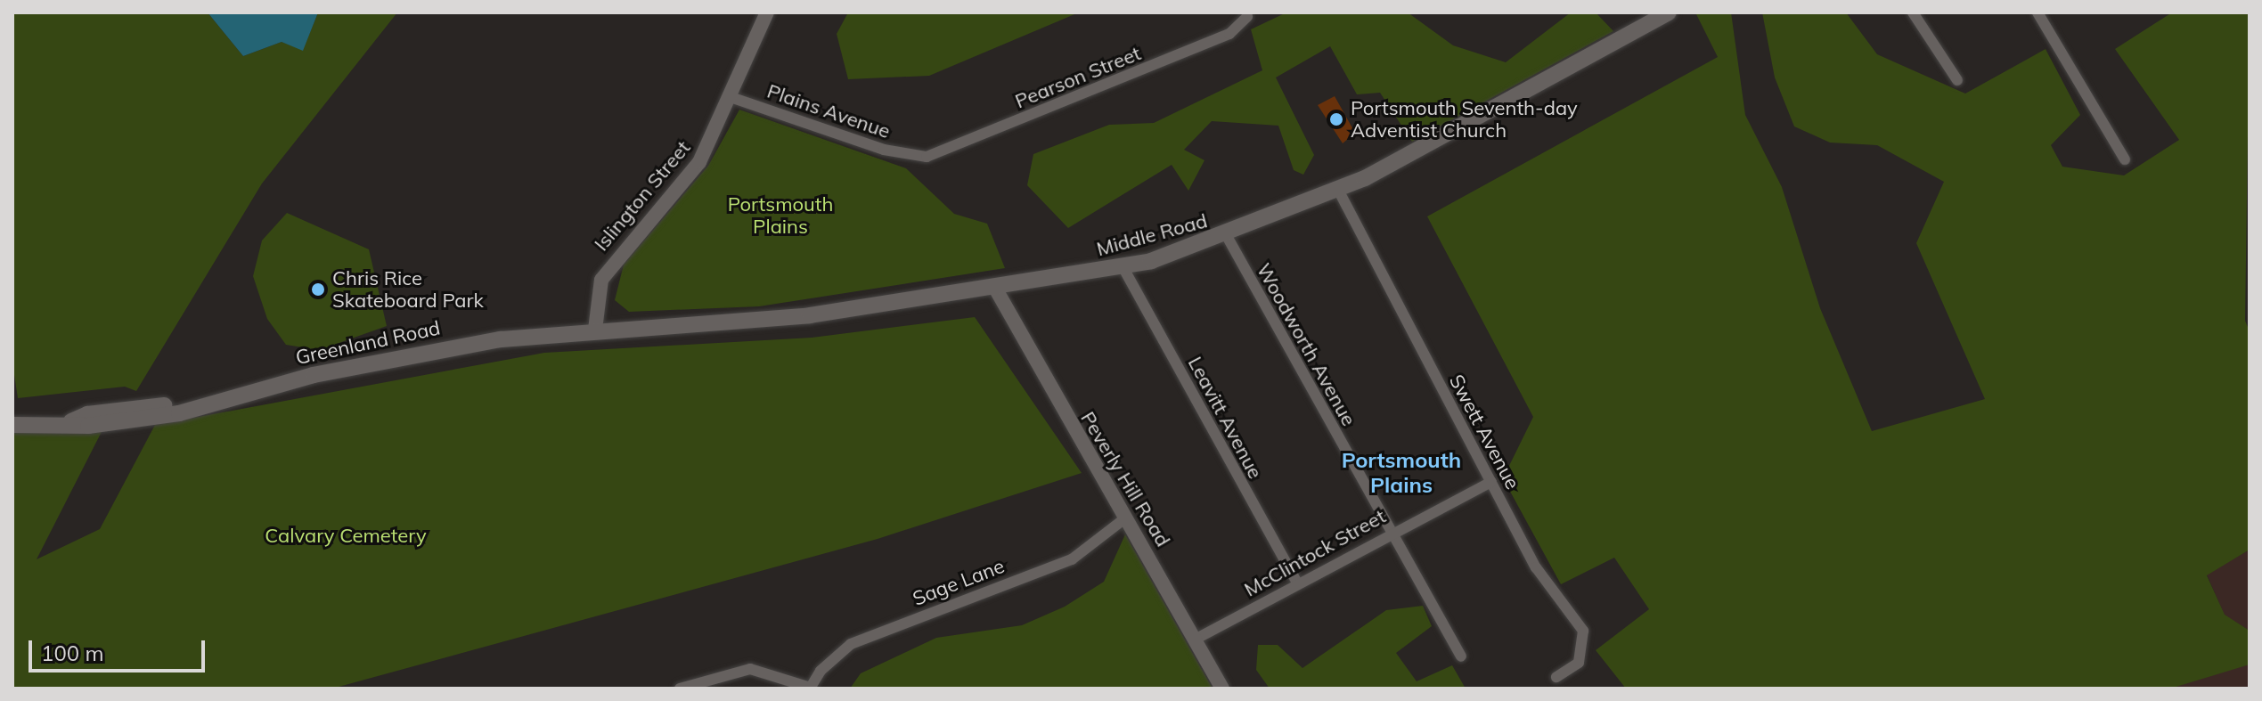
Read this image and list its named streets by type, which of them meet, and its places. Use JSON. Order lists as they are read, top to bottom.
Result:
{
  "streets": {
    "main road": ["Middle Road", "Greenland Road"],
    "street": [
      "Pearson Street",
      "Plains Avenue",
      "Islington Street",
      "Woodworth Avenue",
      "Leavitt Avenue",
      "Swett Avenue",
      "Peverly Hill Road",
      "McClintock Street",
      "Sage Lane"
    ]
  },
  "crossings": [
    ["Pearson Street", "Plains Avenue"],
    ["Plains Avenue", "Islington Street"],
    ["Islington Street", "Middle Road"],
    ["Islington Street", "Greenland Road"],
    ["Middle Road", "Greenland Road"],
    ["Middle Road", "Woodworth Avenue"],
    ["Middle Road", "Leavitt Avenue"],
    ["Middle Road", "Swett Avenue"],
    ["Middle Road", "Peverly Hill Road"],
    ["Woodworth Avenue", "McClintock Street"],
    ["Leavitt Avenue", "McClintock Street"],
    ["Swett Avenue", "McClintock Street"],
    ["Peverly Hill Road", "McClintock Street"],
    ["Peverly Hill Road", "Sage Lane"]
  ],
  "districts": ["Portsmouth Plains"],
  "parks": ["Portsmouth Plains", "Calvary Cemetery"],
  "places": ["Portsmouth Seventh-day Adventist Church", "Chris Rice Skateboard Park"],
  "scale_bar": "100 m"
}
